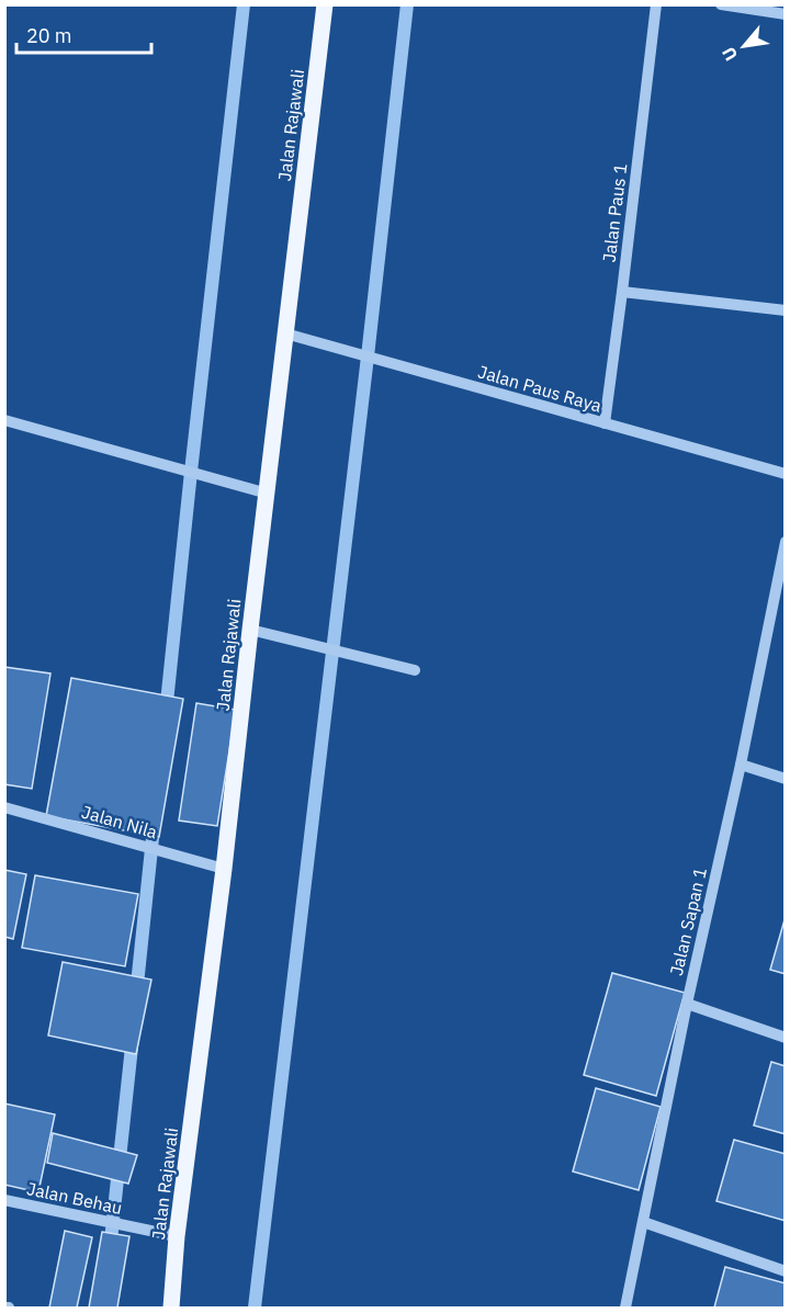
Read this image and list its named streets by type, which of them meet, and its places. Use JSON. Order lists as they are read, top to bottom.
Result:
{
  "streets": {
    "main road": ["Jalan Rajawali"],
    "street": [
      "Jalan Paus 1",
      "Jalan Paus Raya",
      "Jalan Nila",
      "Jalan Sapan 1",
      "Jalan Behau"
    ]
  },
  "crossings": [
    ["Jalan Rajawali", "Jalan Paus Raya"],
    ["Jalan Rajawali", "Jalan Nila"],
    ["Jalan Rajawali", "Jalan Behau"],
    ["Jalan Paus 1", "Jalan Paus Raya"]
  ],
  "scale_bar": "20 m",
  "north": "bottom left"
}
